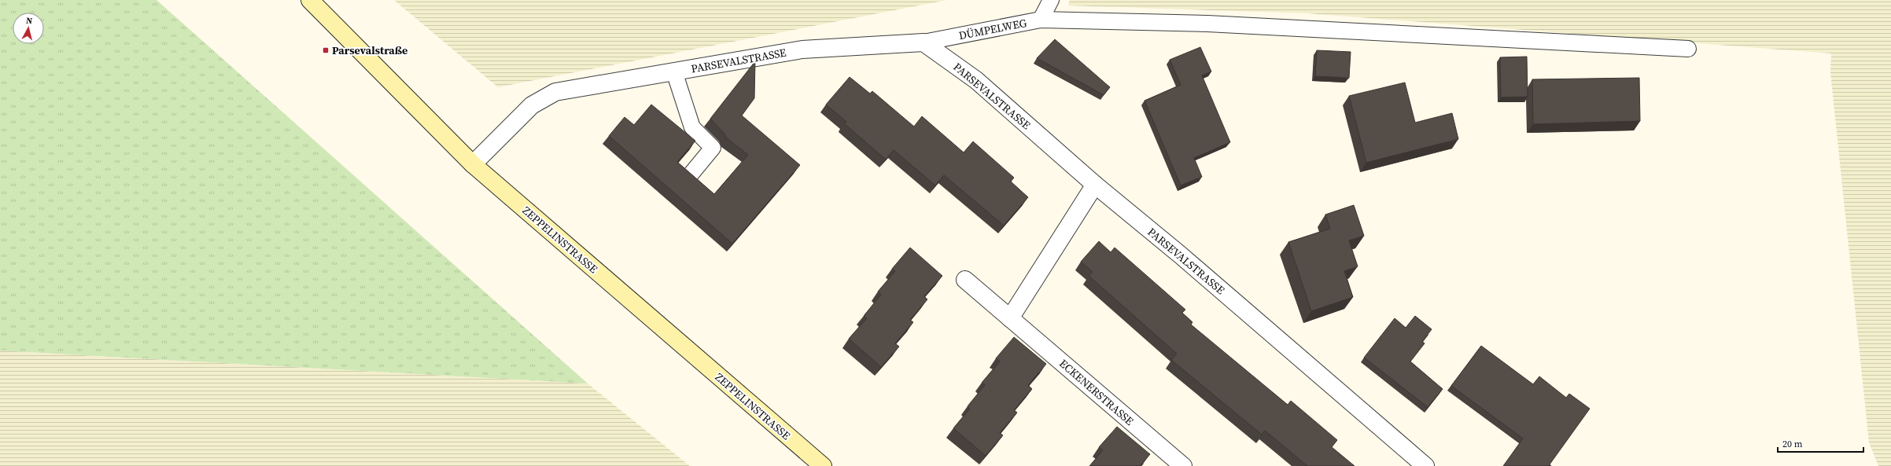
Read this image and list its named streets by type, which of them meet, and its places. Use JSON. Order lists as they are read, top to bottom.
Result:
{
  "streets": {
    "main road": ["ZEPPELINSTRASSE"],
    "street": ["PARSEVALSTRASSE", "ECKENERSTRASSE"],
    "lane": ["DÜMPELWEG"]
  },
  "crossings": [
    ["DÜMPELWEG", "PARSEVALSTRASSE"],
    ["PARSEVALSTRASSE", "ZEPPELINSTRASSE"]
  ],
  "places": {
    "transit": ["Parsevalstraße"]
  },
  "scale_bar": "20 m",
  "north": "top"
}
